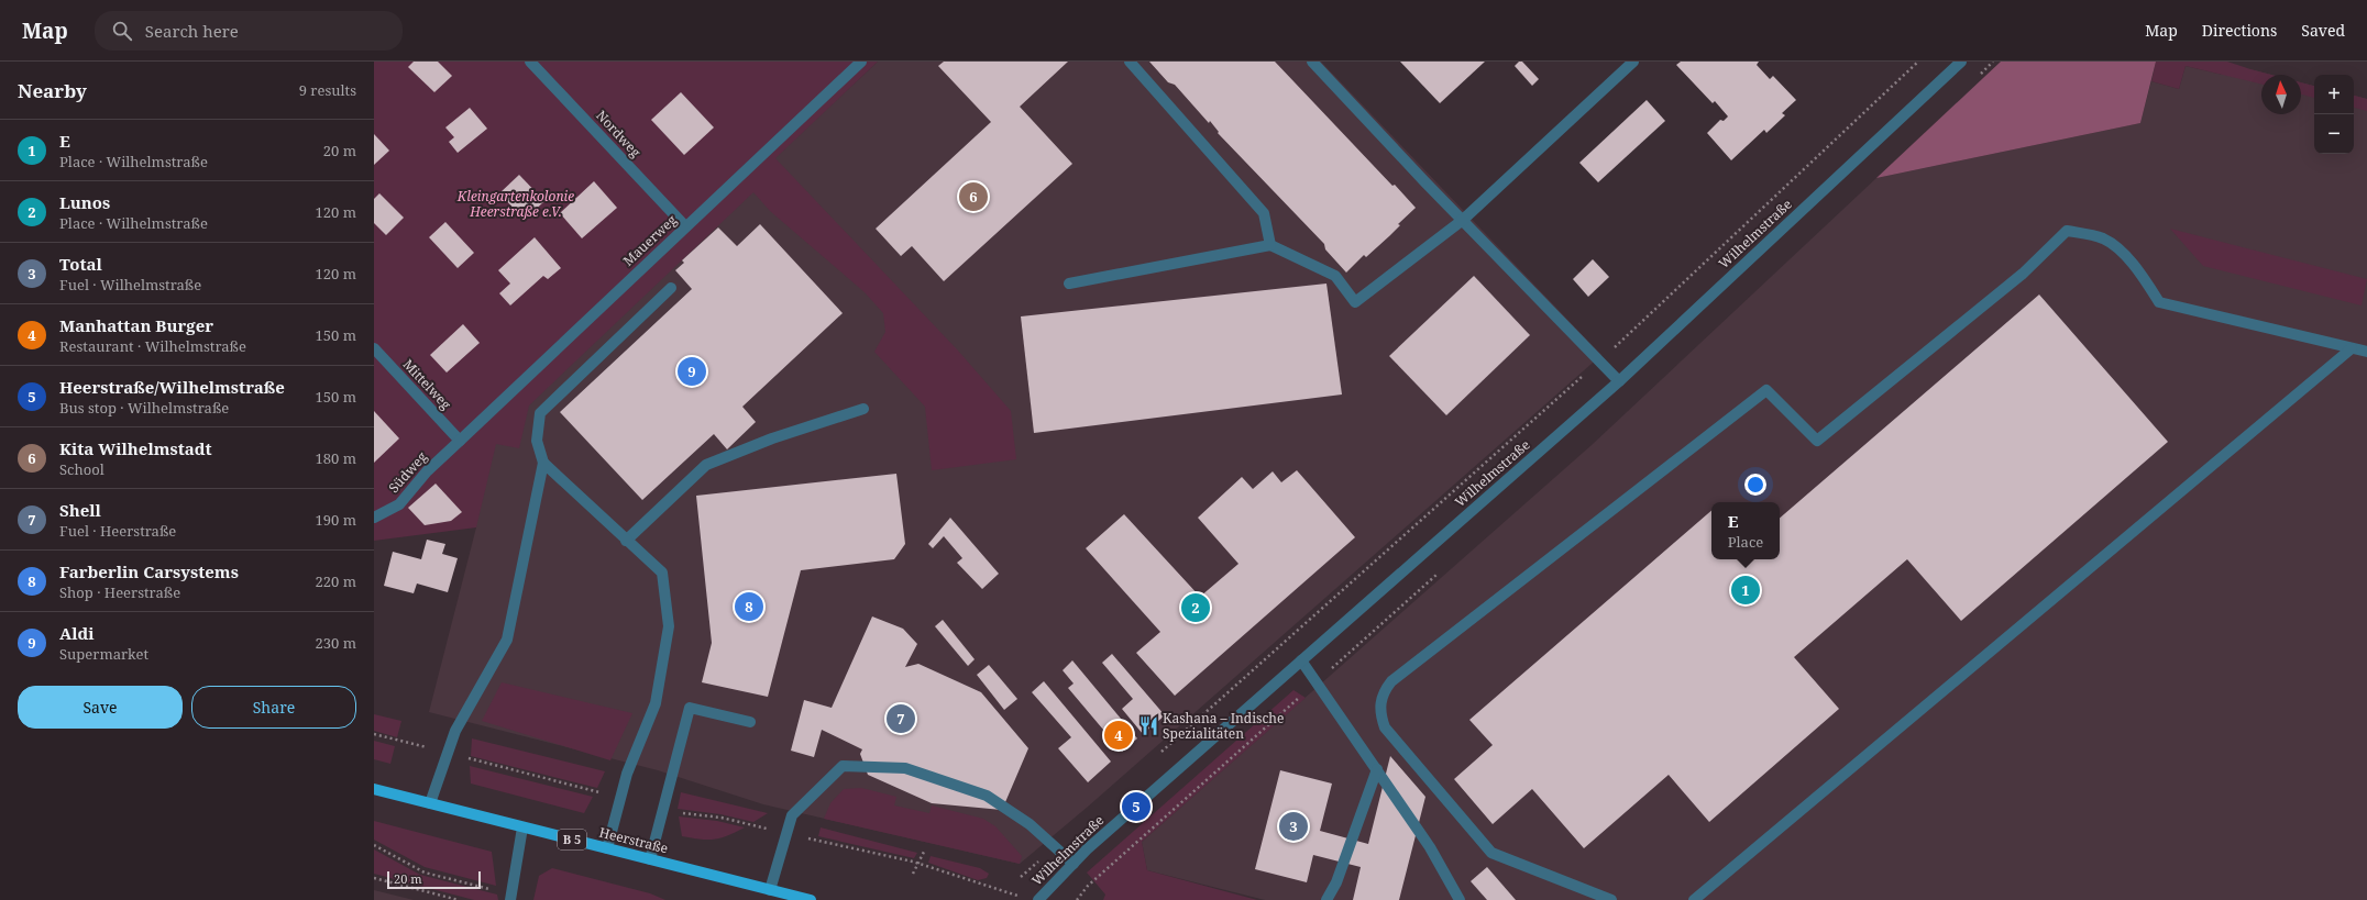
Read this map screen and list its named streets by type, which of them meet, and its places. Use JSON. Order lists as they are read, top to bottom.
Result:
{
  "streets": {
    "main road": ["B 5", "Heerstraße"],
    "street": [
      "Nordweg",
      "Wilhelmstraße",
      "Mauerweg",
      "Mittelweg",
      "Südweg"
    ]
  },
  "crossings": [
    ["Nordweg", "Mauerweg"],
    ["Mauerweg", "Mittelweg"],
    ["Mauerweg", "Südweg"],
    ["Mittelweg", "Südweg"]
  ],
  "parks": ["Kleingartenkolonie Heerstraße e.V."],
  "places": {
    "restaurant": ["Kashana – Indische Spezialitäten"]
  },
  "scale_bar": "20 m",
  "north": "top",
  "page": {
    "header": "Map",
    "search": "Search here",
    "nav": ["Map", "Directions", "Saved"],
    "heading": ["Nearby", "9 results"],
    "map_buttons": ["+", "−"],
    "list": [
      {
        "mark": "1",
        "name": "E",
        "note": "Place · Wilhelmstraße",
        "value": "20 m"
      },
      {
        "mark": "2",
        "name": "Lunos",
        "note": "Place · Wilhelmstraße",
        "value": "120 m"
      },
      {
        "mark": "3",
        "name": "Total",
        "note": "Fuel · Wilhelmstraße",
        "value": "120 m"
      },
      {
        "mark": "4",
        "name": "Manhattan Burger",
        "note": "Restaurant · Wilhelmstraße",
        "value": "150 m"
      },
      {
        "mark": "5",
        "name": "Heerstraße/Wilhelmstraße",
        "note": "Bus stop · Wilhelmstraße",
        "value": "150 m"
      },
      {
        "mark": "6",
        "name": "Kita Wilhelmstadt",
        "note": "School",
        "value": "180 m"
      },
      {
        "mark": "7",
        "name": "Shell",
        "note": "Fuel · Heerstraße",
        "value": "190 m"
      },
      {
        "mark": "8",
        "name": "Farberlin Carsystems",
        "note": "Shop · Heerstraße",
        "value": "220 m"
      },
      {
        "mark": "9",
        "name": "Aldi",
        "note": "Supermarket",
        "value": "230 m"
      }
    ],
    "pins": [
      "6",
      "9",
      "1",
      "8",
      "2",
      "7",
      "4",
      "5",
      "3"
    ],
    "popup": ["E", "Place"],
    "buttons": ["Save", "Share"],
    "scale": "20 m"
  }
}
